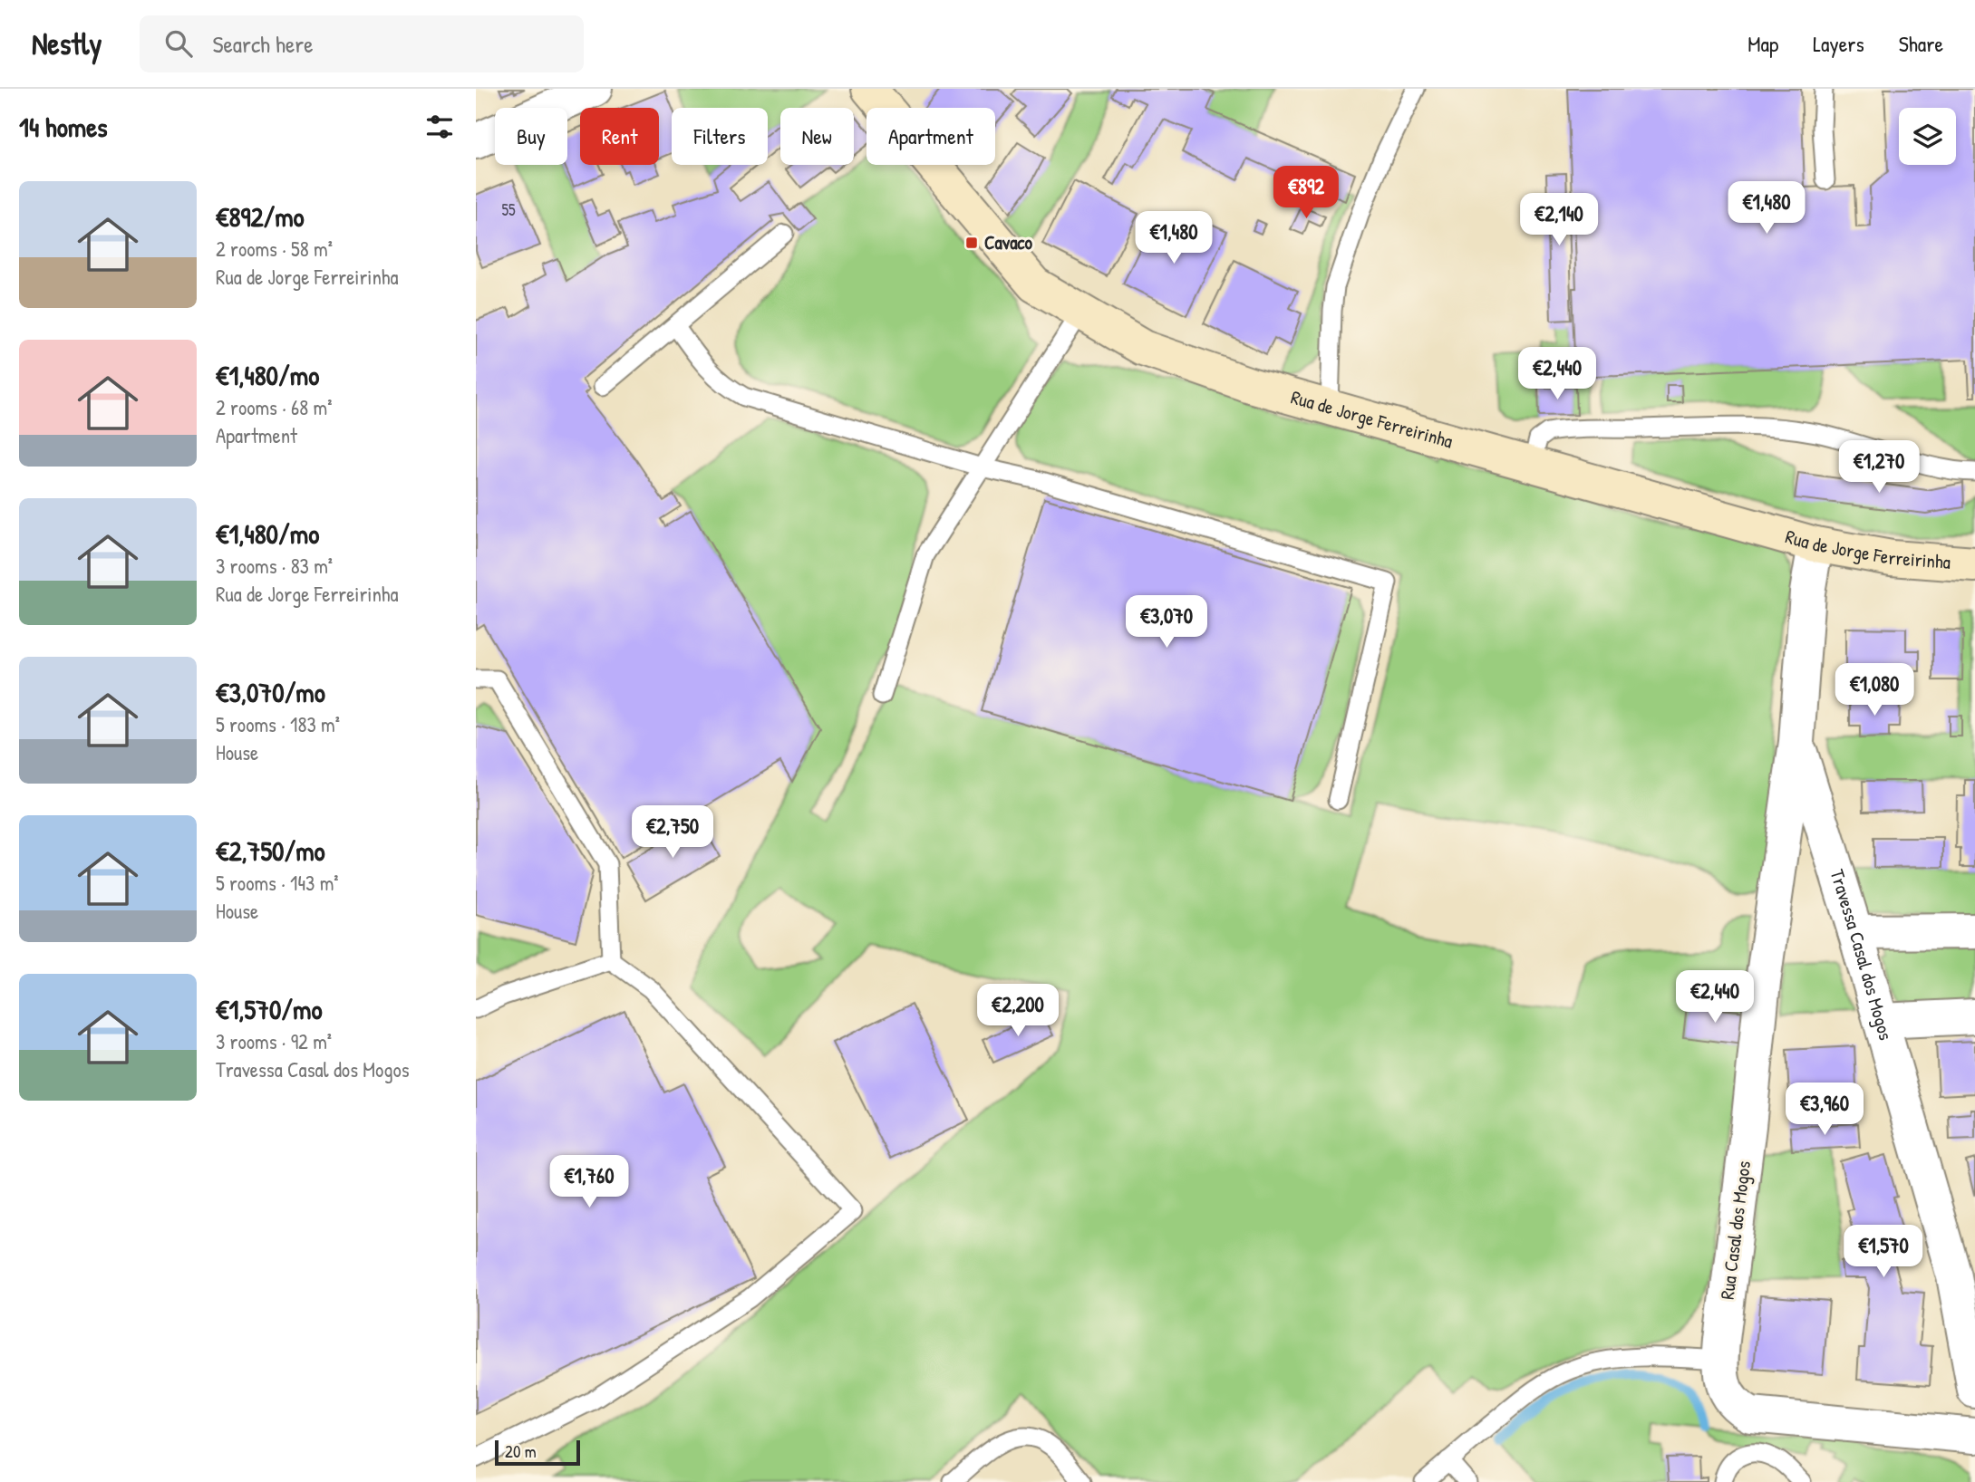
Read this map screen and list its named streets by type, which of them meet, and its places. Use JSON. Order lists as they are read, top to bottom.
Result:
{
  "streets": {
    "street": ["Rua de Jorge Ferreirinha", "Travessa Casal dos Mogos", "Rua Casal dos Mogos"]
  },
  "crossings": [
    ["Rua de Jorge Ferreirinha", "Rua Casal dos Mogos"],
    ["Travessa Casal dos Mogos", "Rua Casal dos Mogos"]
  ],
  "places": {
    "transit": ["Cavaco"]
  },
  "house_numbers": ["55"],
  "scale_bar": "20 m",
  "page": {
    "header": "Nestly",
    "search": "Search here",
    "nav": ["Map", "Layers", "Share"],
    "heading": "14 homes",
    "chip": [
      "Buy",
      "Rent",
      "Filters",
      "New",
      "Apartment"
    ],
    "list": [
      {
        "name": "€892/mo",
        "note": "2 rooms · 58 m² · Rua de Jorge Ferreirinha"
      },
      {
        "name": "€1,480/mo",
        "note": "2 rooms · 68 m² · Apartment"
      },
      {
        "name": "€1,480/mo",
        "note": "3 rooms · 83 m² · Rua de Jorge Ferreirinha"
      },
      {
        "name": "€3,070/mo",
        "note": "5 rooms · 183 m² · House"
      },
      {
        "name": "€2,750/mo",
        "note": "5 rooms · 143 m² · House"
      },
      {
        "name": "€1,570/mo",
        "note": "3 rooms · 92 m² · Travessa Casal dos Mogos"
      }
    ],
    "price": [
      "€892",
      "€1,480",
      "€2,140",
      "€1,480",
      "€2,440",
      "€1,270",
      "€3,070",
      "€1,080",
      "€2,750",
      "€2,440",
      "€2,200",
      "€3,960",
      "€1,760",
      "€1,570"
    ],
    "scale": "20 m"
  }
}
